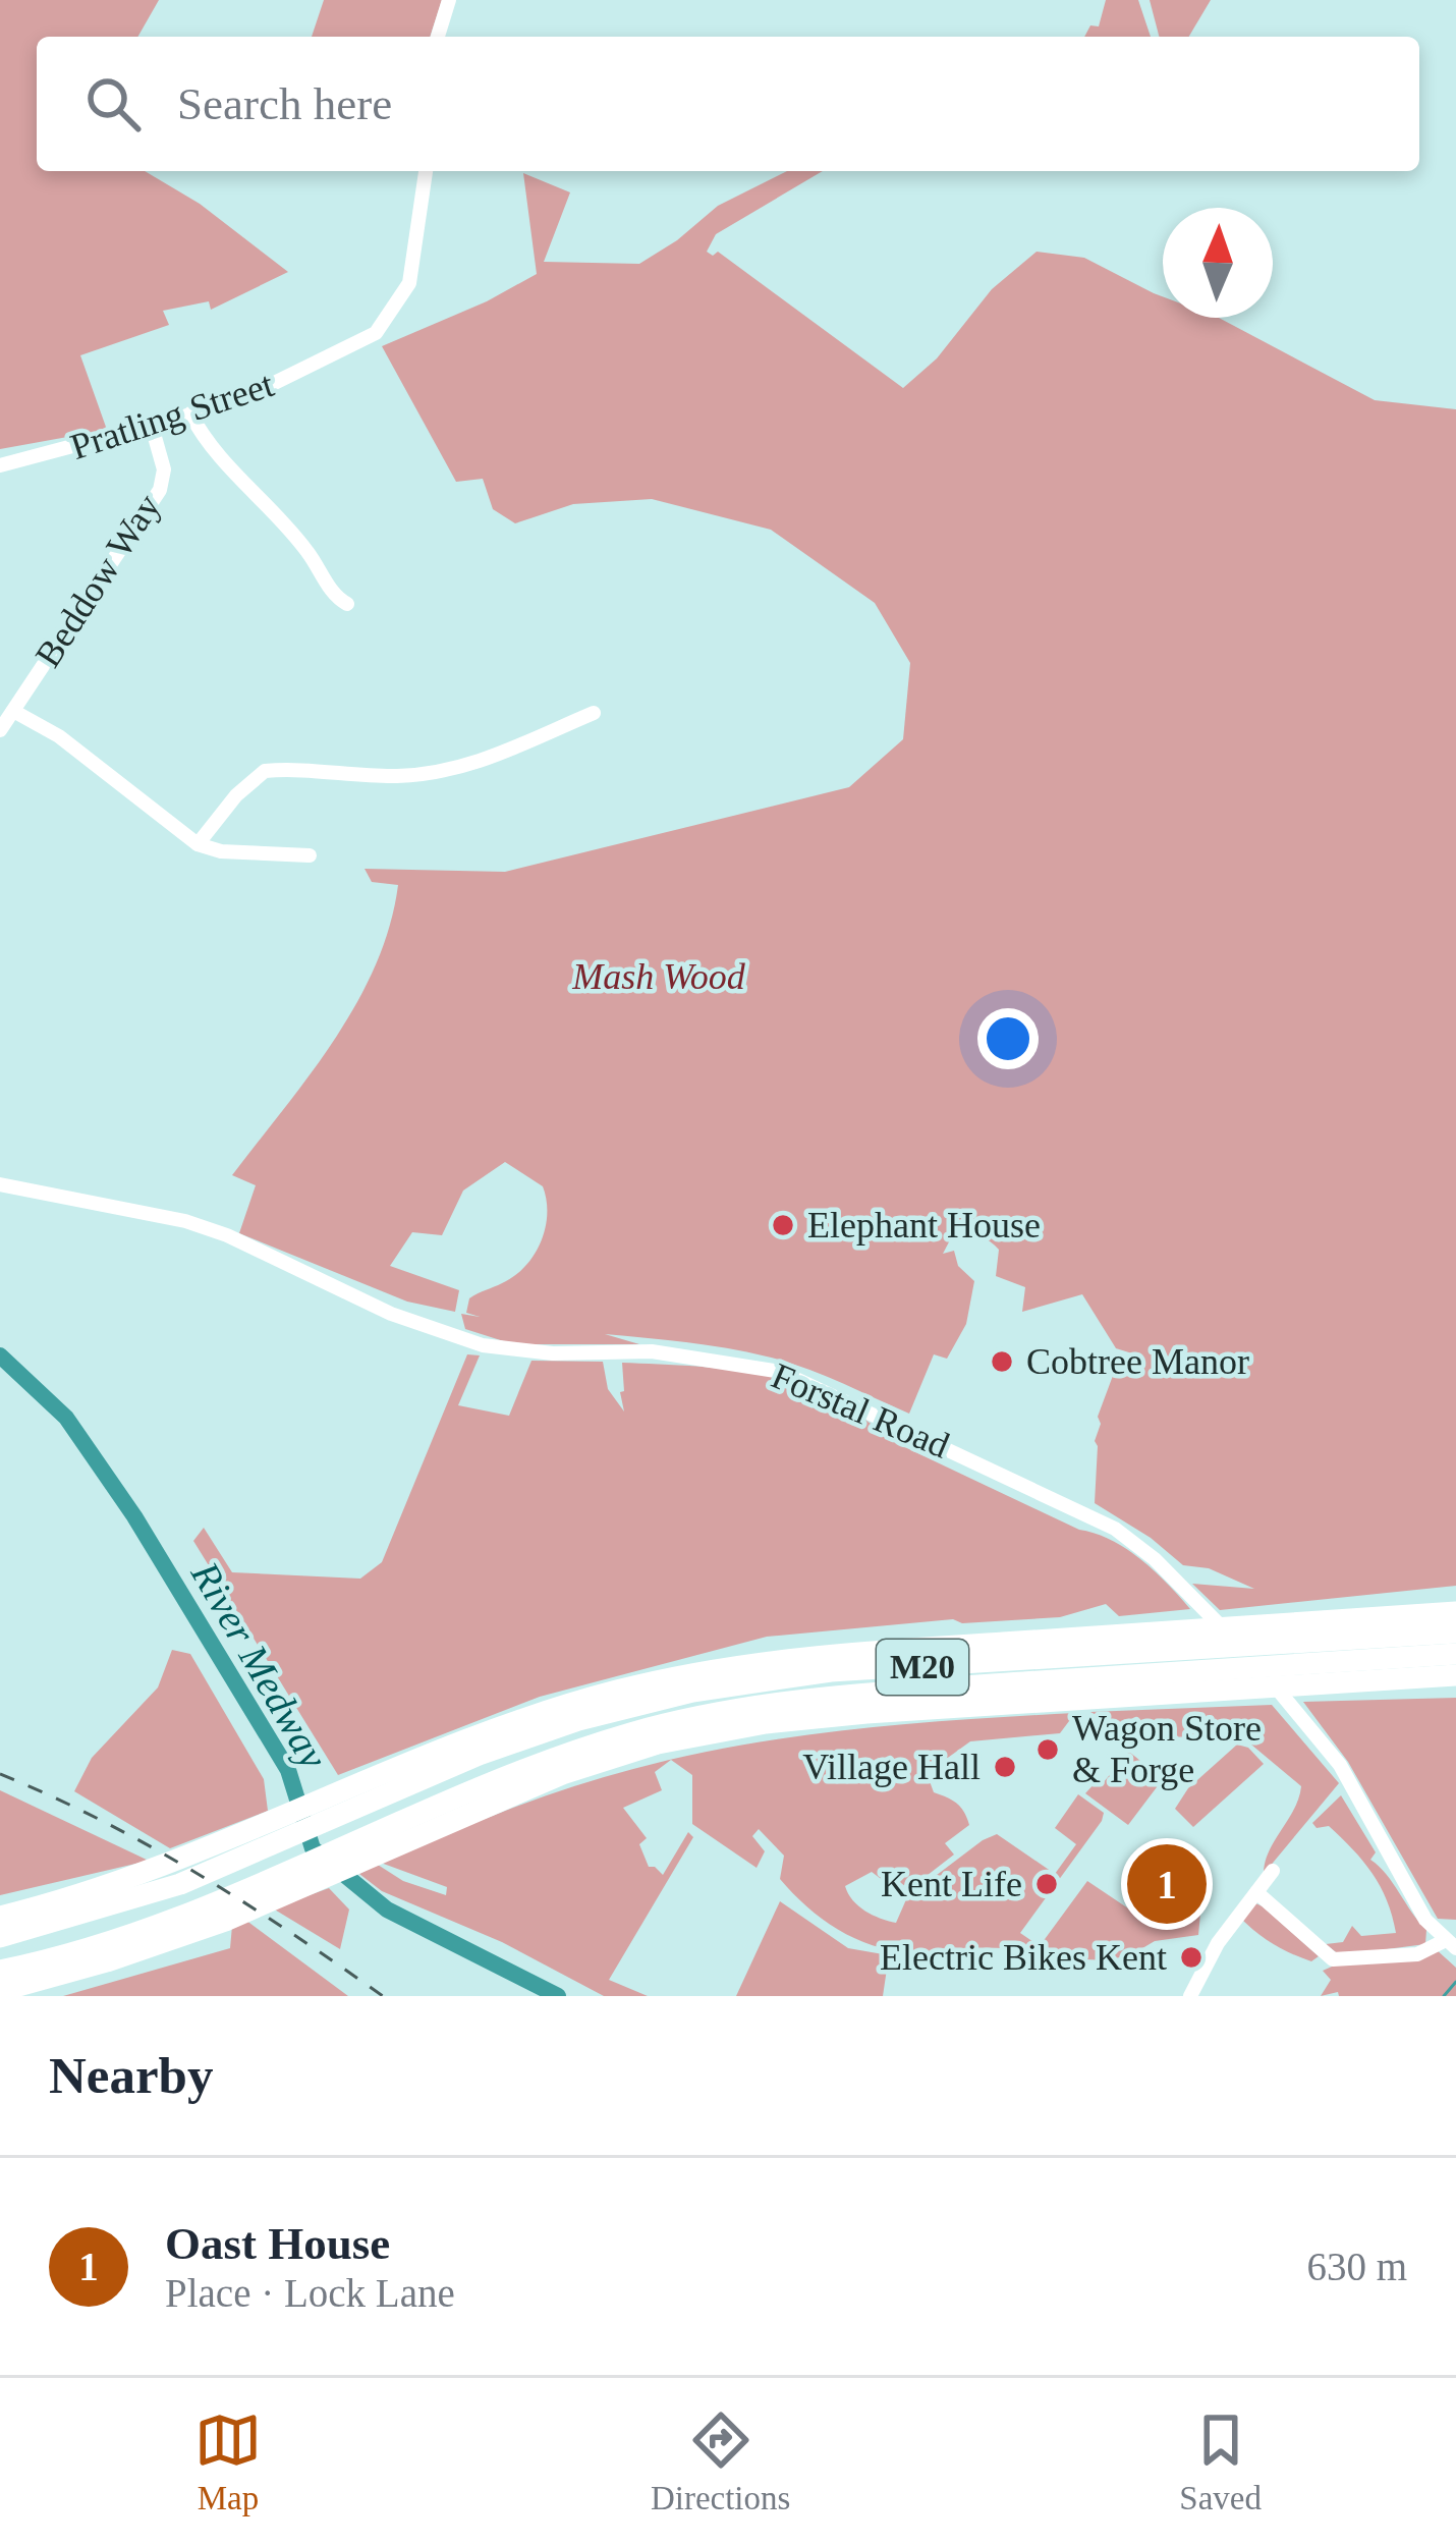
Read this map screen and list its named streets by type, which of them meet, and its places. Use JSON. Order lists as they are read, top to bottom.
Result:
{
  "streets": {
    "highway": ["M20"],
    "street": ["Pratling Street", "Beddow Way", "Forstal Road"]
  },
  "crossings": [
    ["Pratling Street", "Beddow Way"]
  ],
  "water": ["River Medway"],
  "parks": ["Mash Wood"],
  "places": [
    "Elephant House",
    "Cobtree Manor",
    "Wagon Store & Forge",
    "Village Hall",
    "Kent Life",
    "Electric Bikes Kent"
  ],
  "north": "top",
  "page": {
    "search": "Search here",
    "pins": "1",
    "heading": "Nearby",
    "list": [
      {
        "mark": "1",
        "name": "Oast House",
        "note": "Place · Lock Lane",
        "value": "630 m"
      }
    ],
    "nav": ["Map", "Directions", "Saved"]
  }
}
